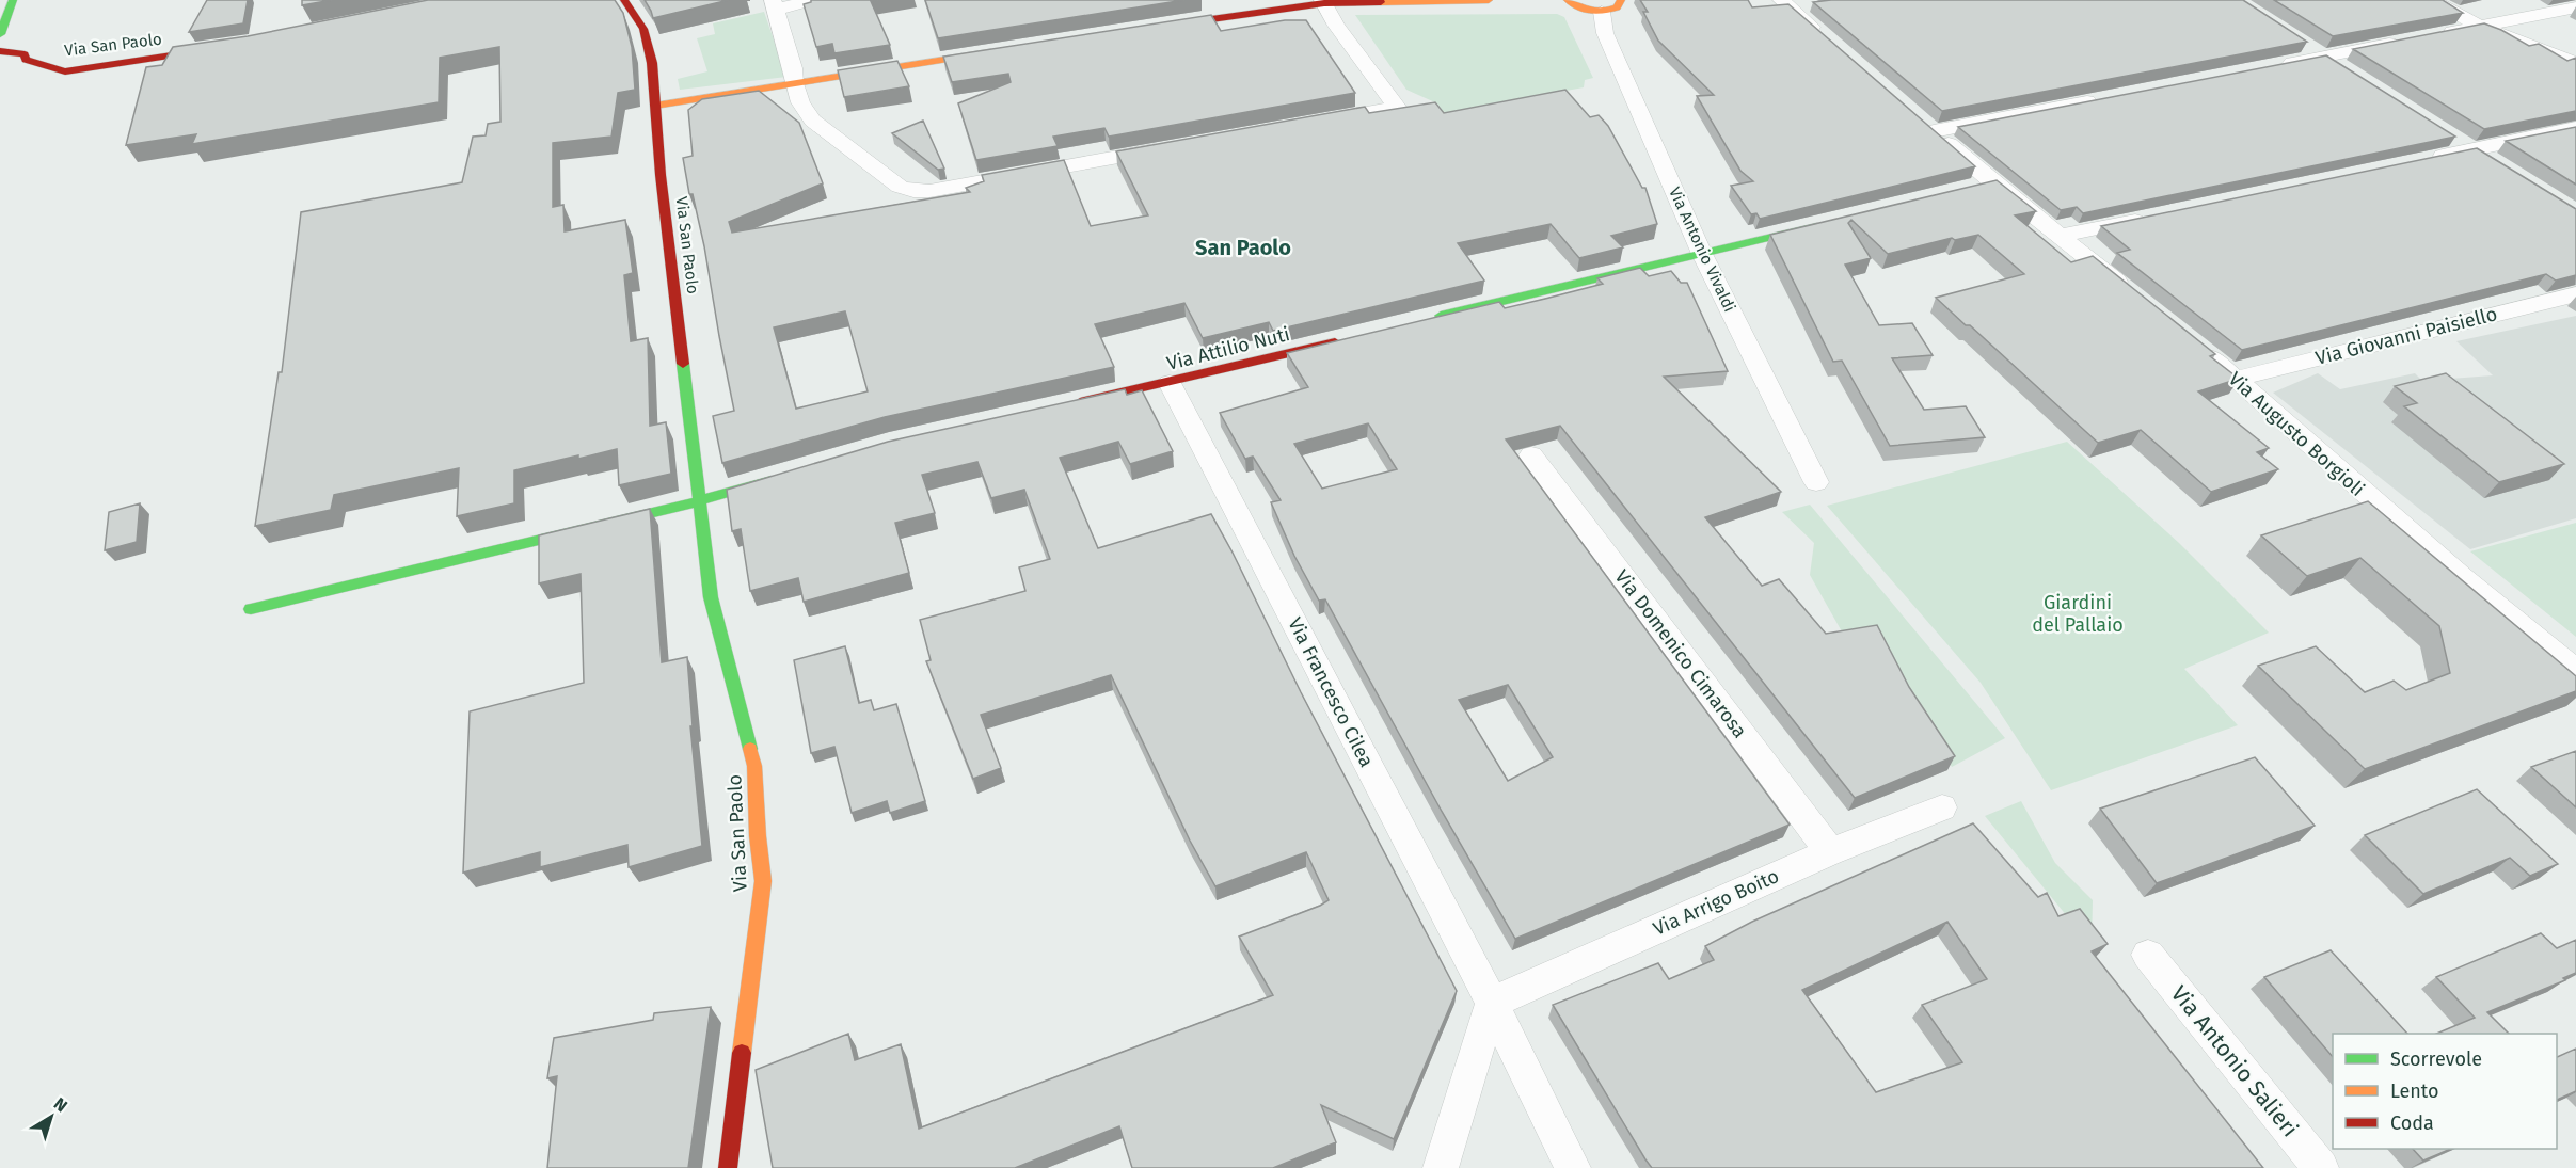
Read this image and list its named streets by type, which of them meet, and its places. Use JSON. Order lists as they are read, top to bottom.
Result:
{
  "streets": {
    "street": [
      "Via San Paolo",
      "Via Antonio Vivaldi",
      "Via Giovanni Paisiello",
      "Via Attilio Nuti",
      "Via Augusto Borgioli",
      "Via Domenico Cimarosa",
      "Via Francesco Cilea",
      "Via Arrigo Boito",
      "Via Antonio Salieri"
    ]
  },
  "crossings": [
    ["Via Giovanni Paisiello", "Via Augusto Borgioli"],
    ["Via Attilio Nuti", "Via Francesco Cilea"],
    ["Via Domenico Cimarosa", "Via Arrigo Boito"],
    ["Via Francesco Cilea", "Via Arrigo Boito"]
  ],
  "districts": ["San Paolo"],
  "parks": ["Giardini del Pallaio"],
  "legend": ["Scorrevole", "Lento", "Coda"],
  "north": "top right"
}
